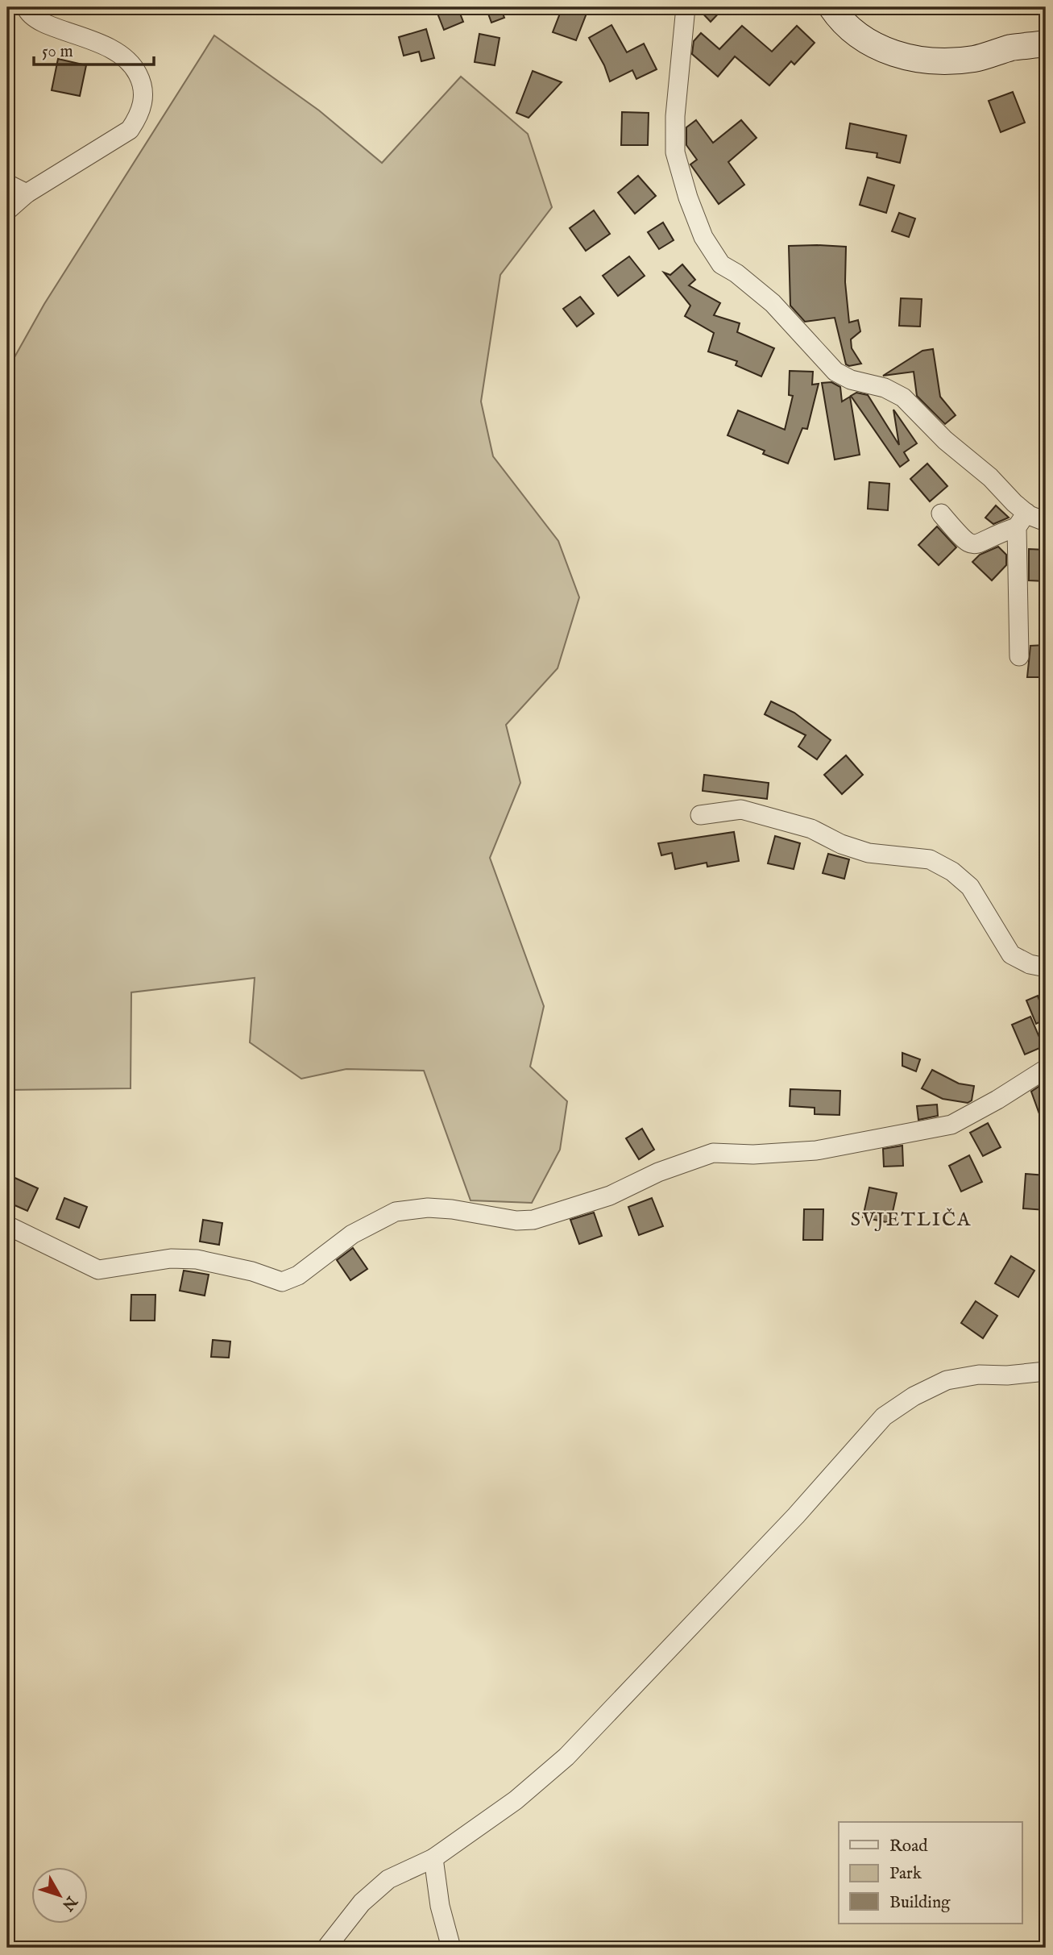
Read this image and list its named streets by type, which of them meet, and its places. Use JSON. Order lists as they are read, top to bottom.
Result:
{
  "districts": ["SVJETLIČA"],
  "legend": ["Road", "Park", "Building"],
  "scale_bar": "50 m",
  "north": "bottom right"
}
